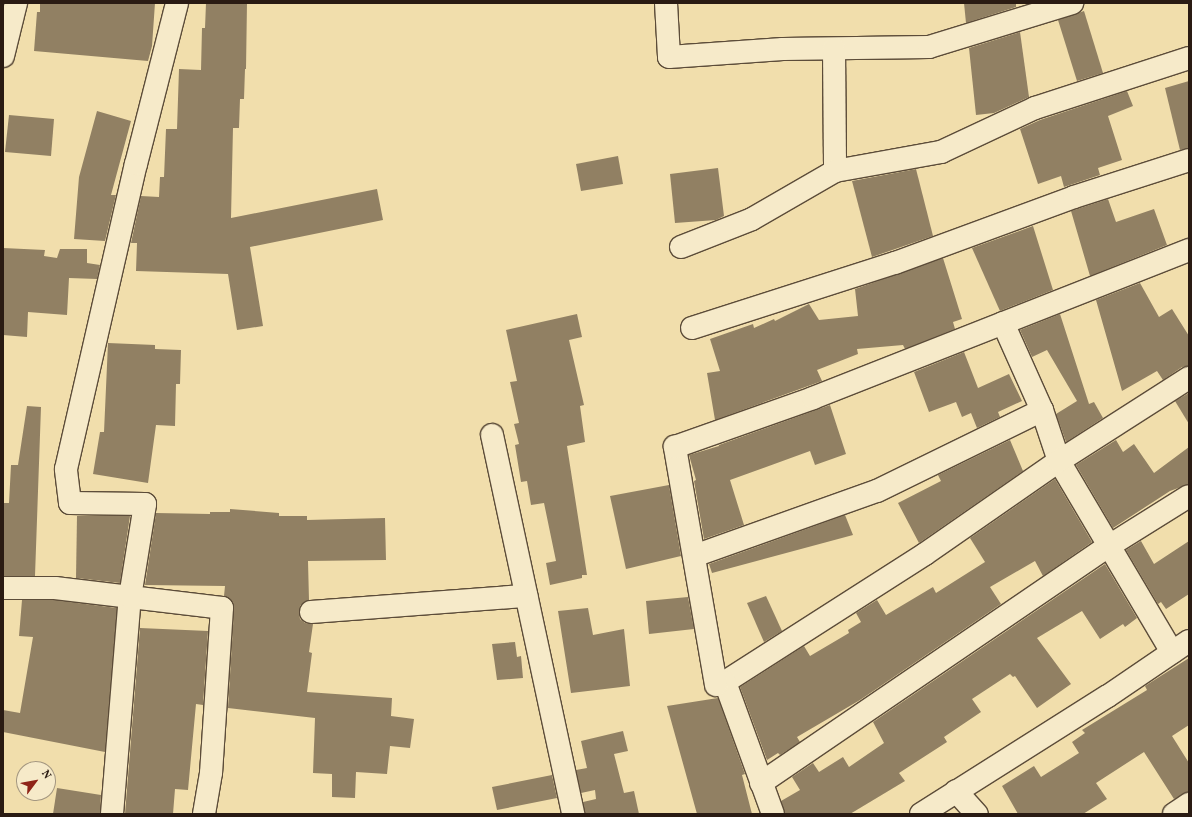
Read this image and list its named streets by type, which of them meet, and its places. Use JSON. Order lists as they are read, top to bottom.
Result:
{
  "north": "top right"
}
